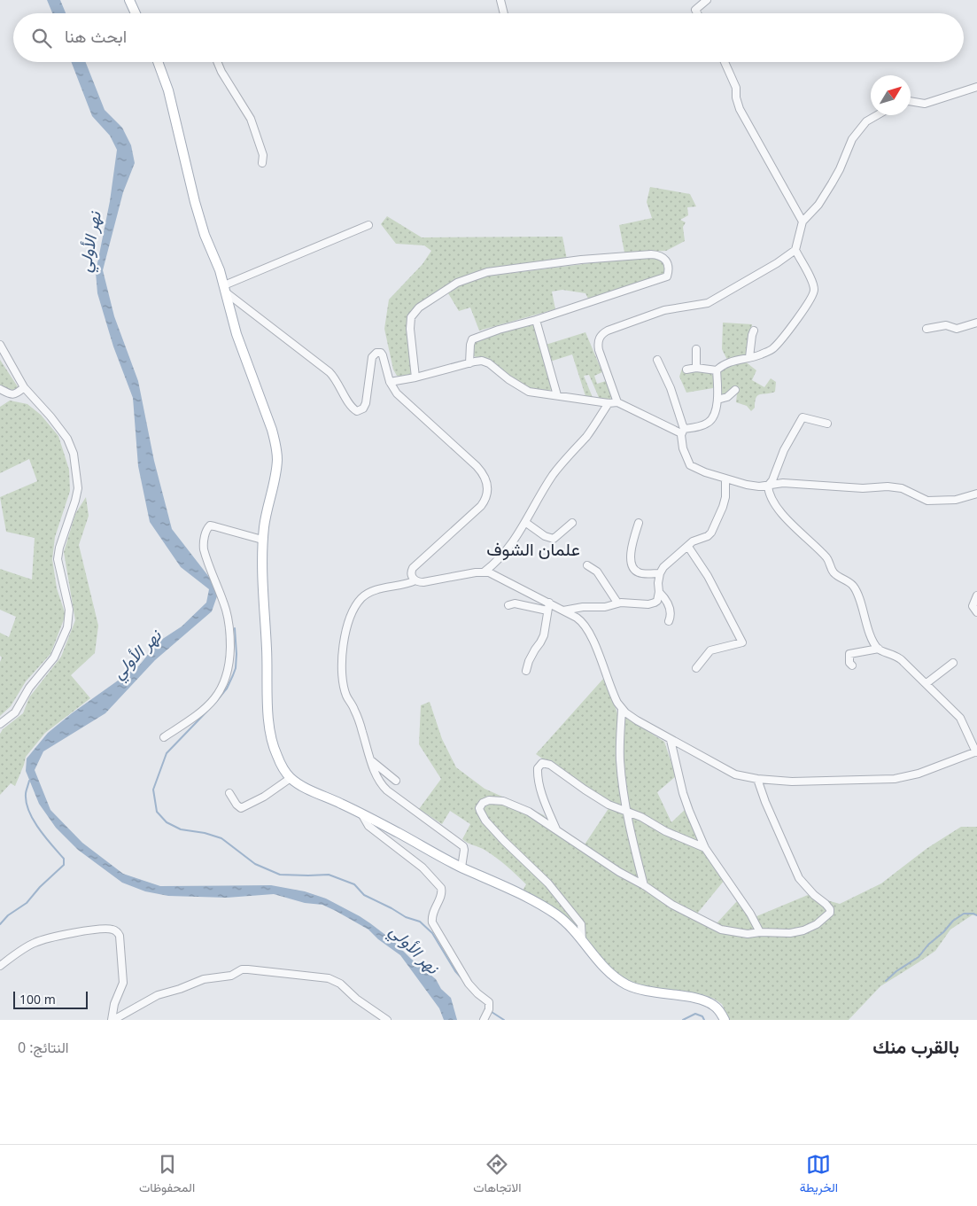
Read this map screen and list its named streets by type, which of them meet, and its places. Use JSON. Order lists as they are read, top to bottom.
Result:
{
  "districts": ["علمان الشوف"],
  "water": ["نهر الأولي"],
  "scale_bar": "100 m",
  "north": "top right",
  "page": {
    "search": "ابحث هنا",
    "scale": "100 m",
    "heading": ["بالقرب منك", "النتائج: 0"],
    "nav": ["الخريطة", "الاتجاهات", "المحفوظات"]
  }
}
